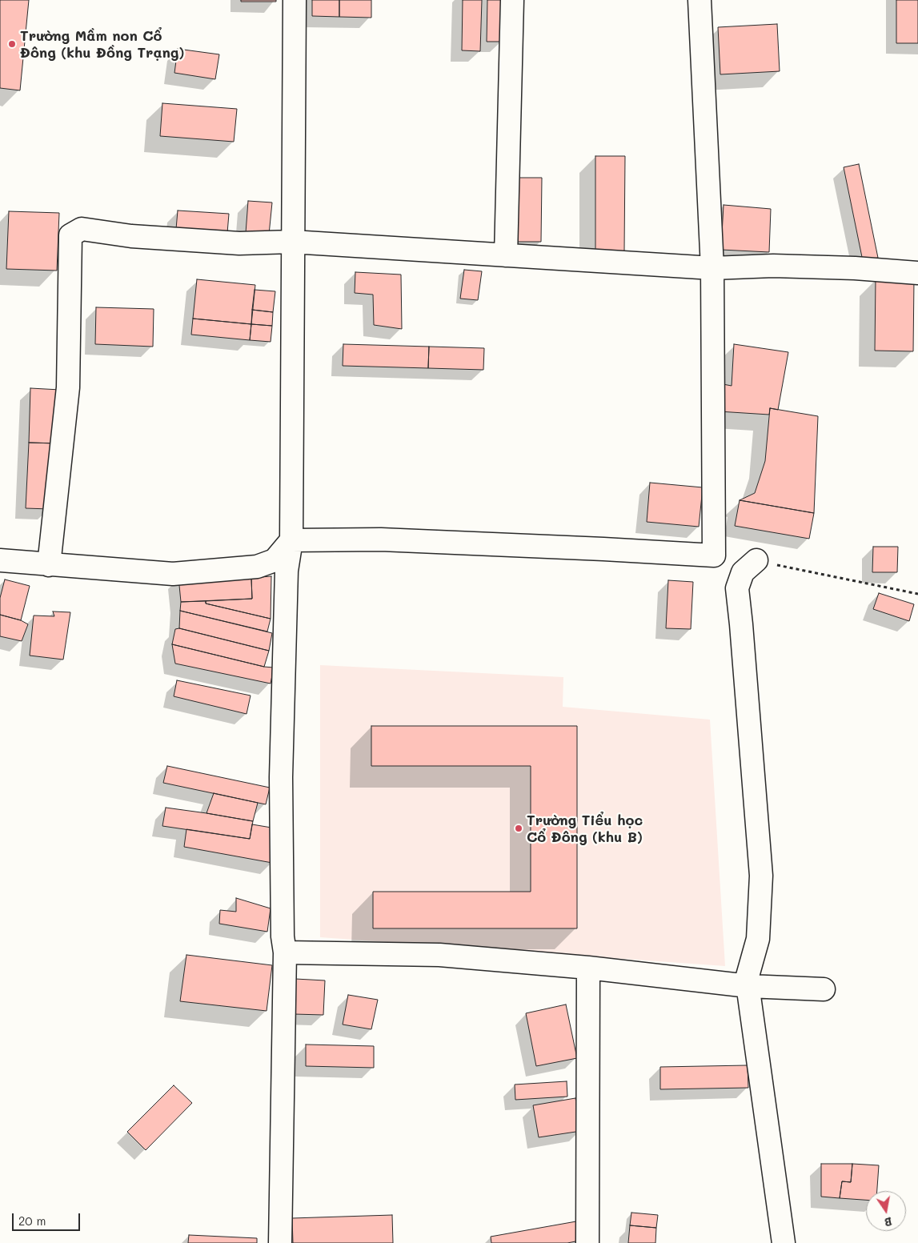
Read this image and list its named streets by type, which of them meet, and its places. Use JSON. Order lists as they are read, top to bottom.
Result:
{
  "places": ["Trường Mầm non Cổ Đông (khu Đồng Trạng)", "Trường Tiểu học Cổ Đông (khu B)"],
  "scale_bar": "20 m",
  "north": "bottom"
}
